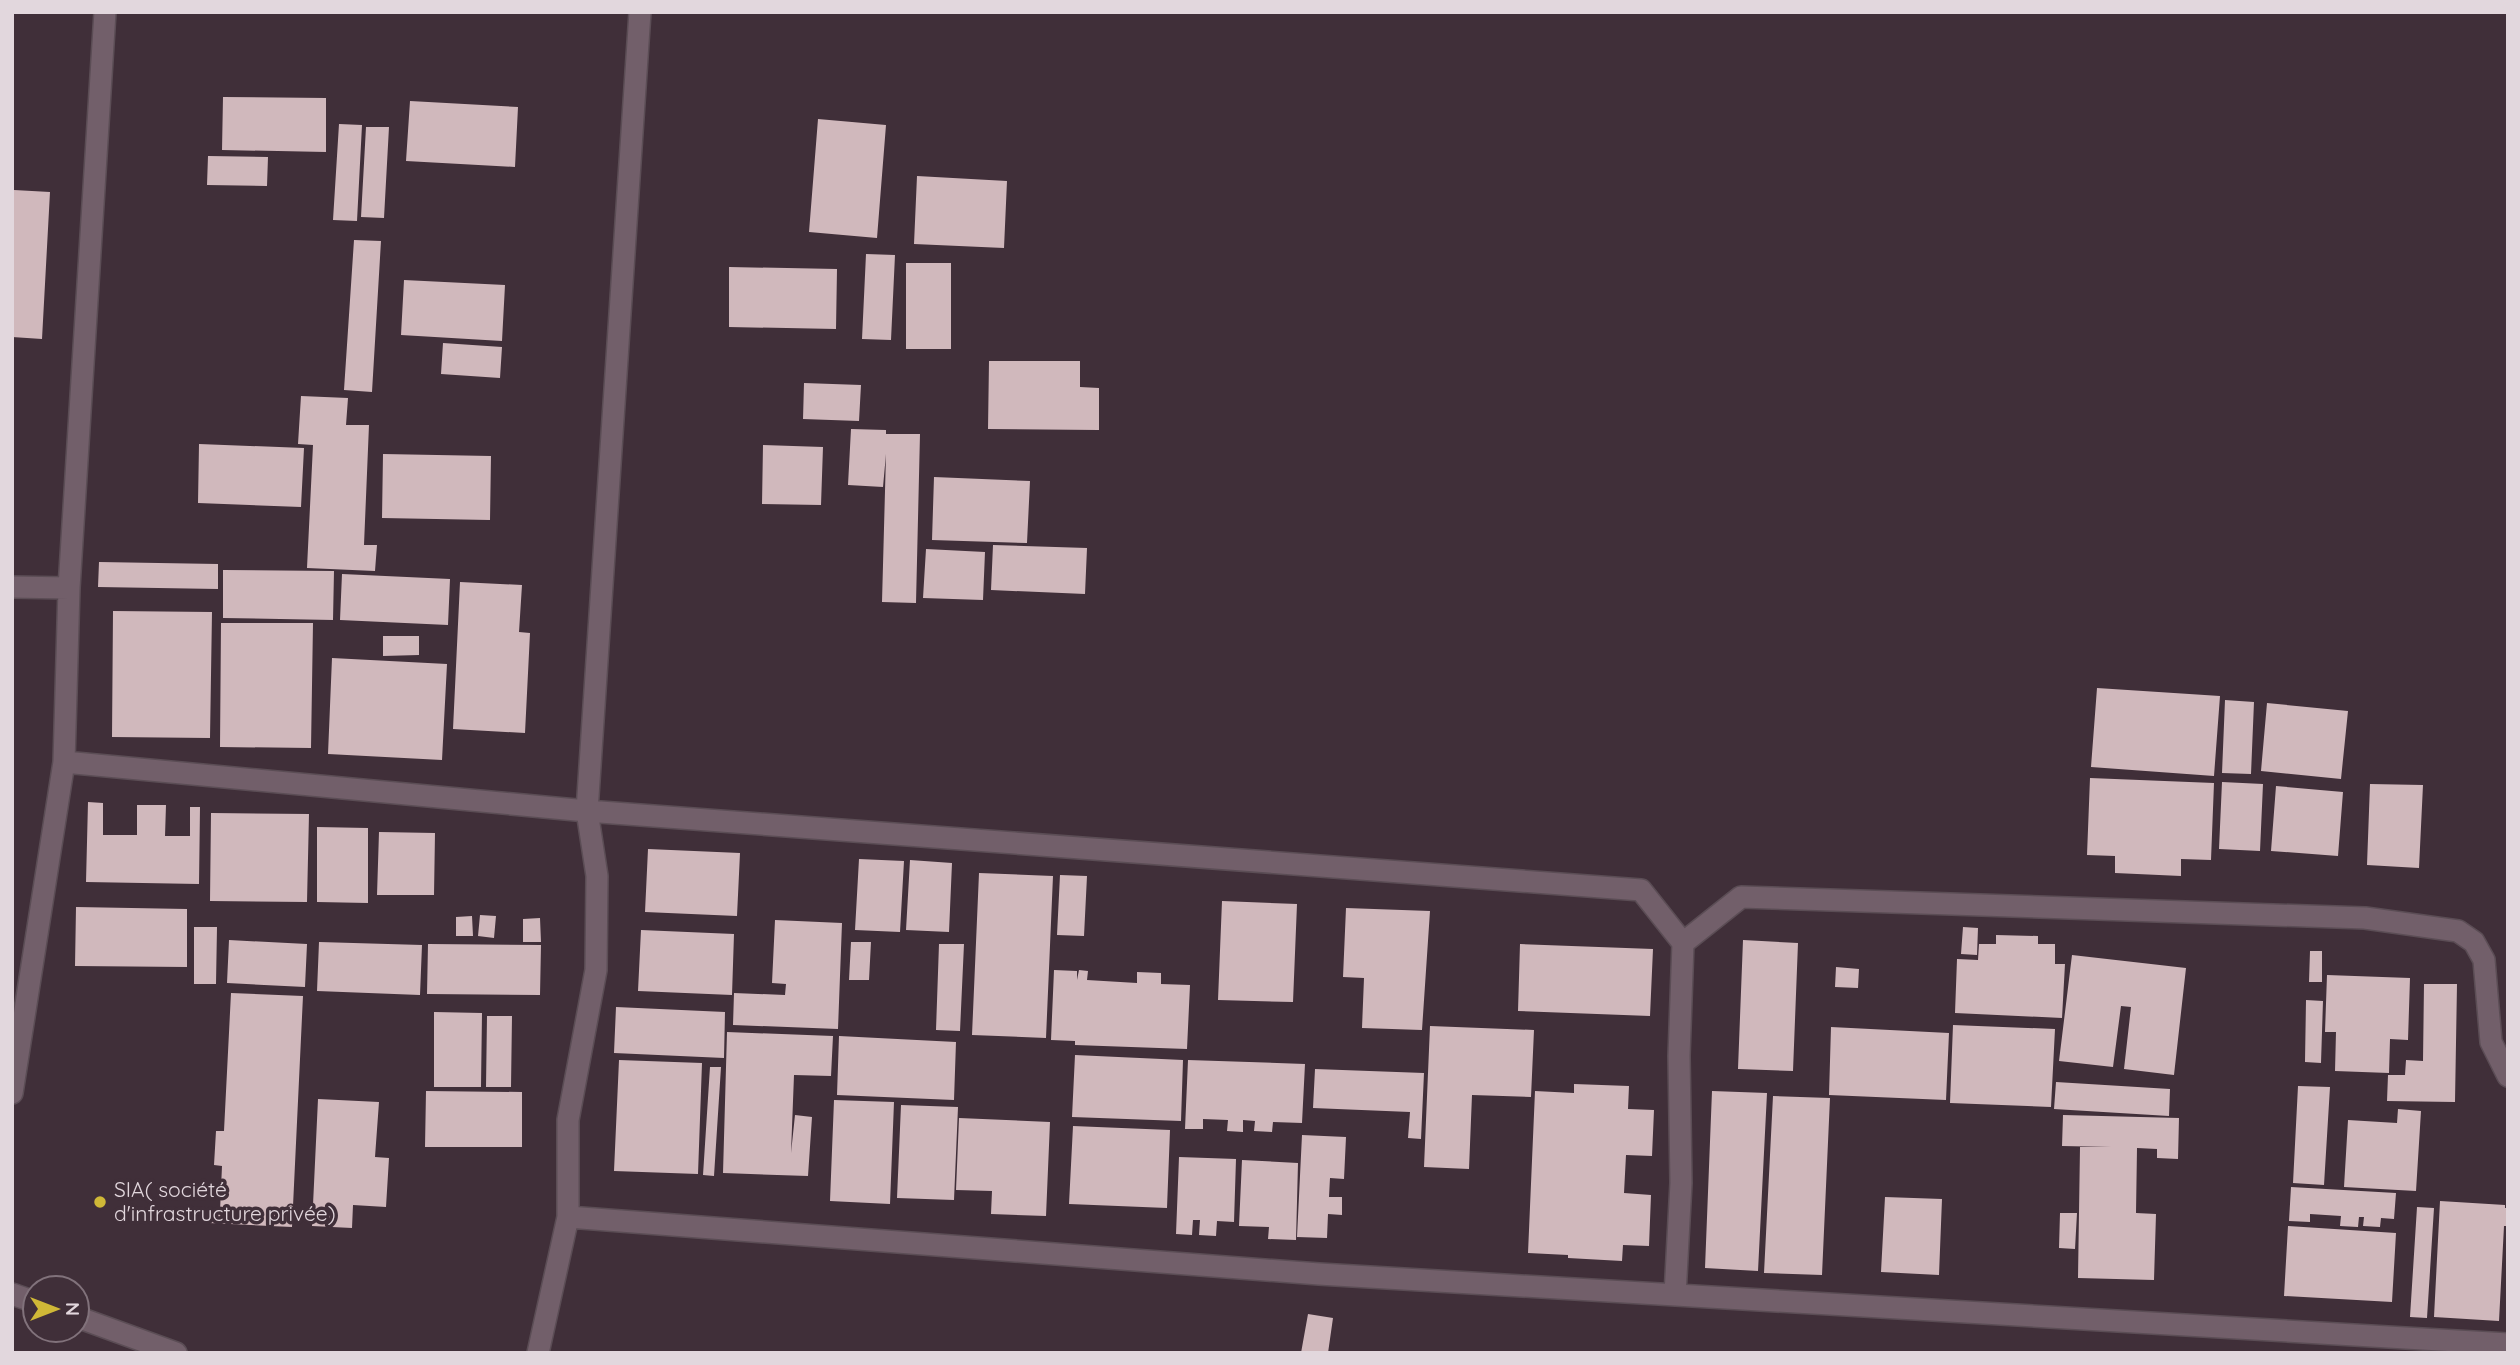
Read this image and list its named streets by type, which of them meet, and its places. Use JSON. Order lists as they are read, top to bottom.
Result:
{
  "places": ["SIA( société d'infrastructure privée)"],
  "north": "right"
}
